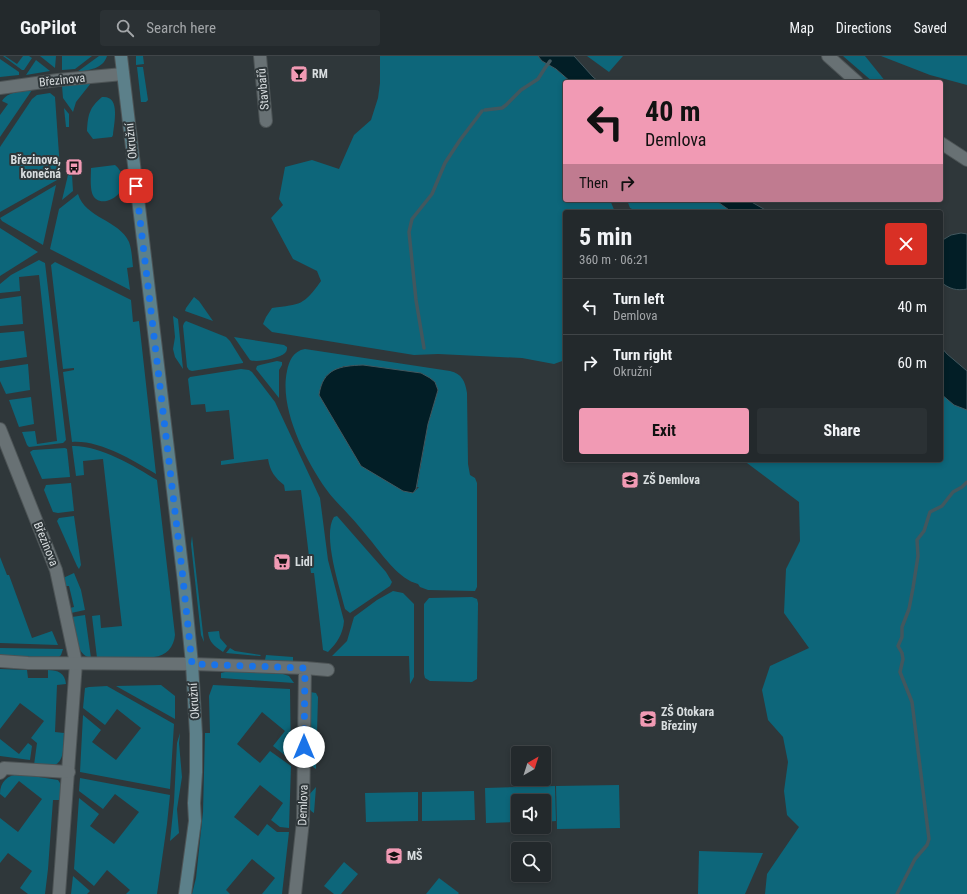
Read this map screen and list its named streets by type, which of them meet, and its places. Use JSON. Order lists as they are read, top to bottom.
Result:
{
  "streets": {
    "street": [
      "Březinova",
      "Stavbařů",
      "Okružní",
      "Demlova"
    ]
  },
  "crossings": [
    ["Březinova", "Okružní"]
  ],
  "places": {
    "bar": ["RM"],
    "bus stop": ["Březinova, konečná"],
    "school or university": ["ZŠ Demlova", "ZŠ Otokara Březiny", "MŠ"],
    "supermarket": ["Lidl"]
  },
  "north": "top right",
  "page": {
    "header": "GoPilot",
    "search": "Search here",
    "nav": ["Map", "Directions", "Saved"],
    "turn": ["40 m", "Demlova"],
    "then": "Then",
    "heading": ["5 min", "360 m · 06:21"],
    "list": [
      {
        "name": "Turn left",
        "note": "Demlova",
        "value": "40 m"
      },
      {
        "name": "Turn right",
        "note": "Okružní",
        "value": "60 m"
      }
    ],
    "buttons": ["Exit", "Share"]
  }
}
